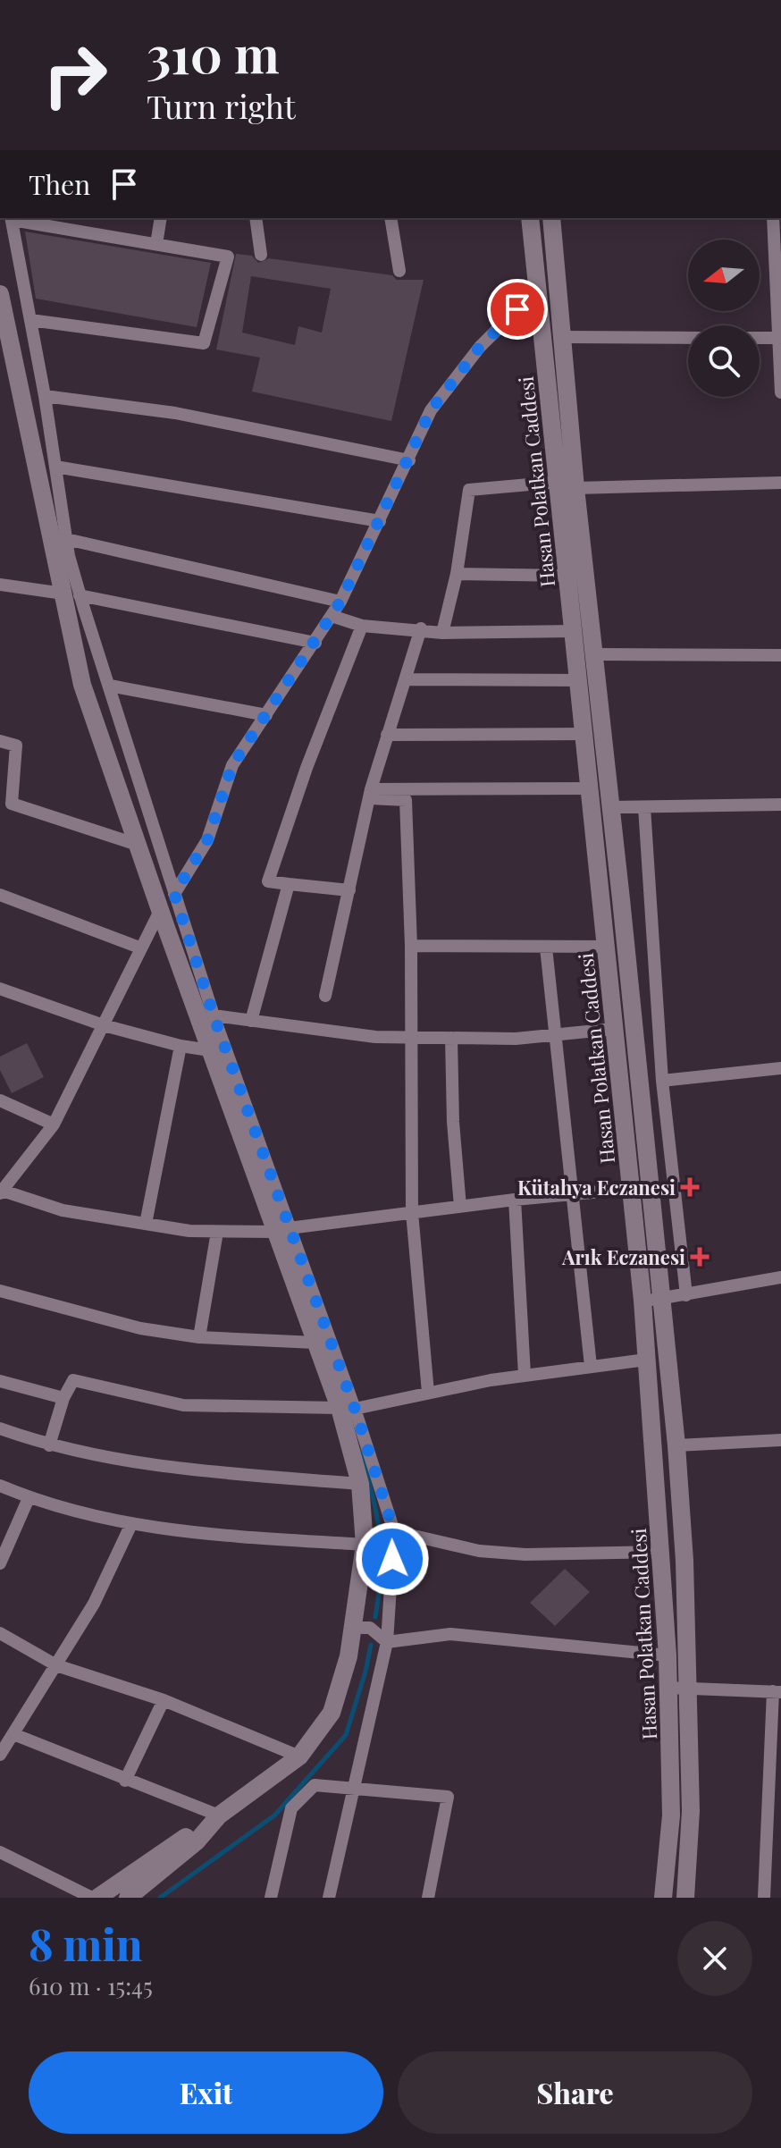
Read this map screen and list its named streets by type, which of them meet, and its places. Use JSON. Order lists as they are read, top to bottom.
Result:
{
  "streets": {
    "main road": ["Hasan Polatkan Caddesi"]
  },
  "places": {
    "health": ["Kütahya Eczanesi", "Arık Eczanesi"]
  },
  "north": "left",
  "page": {
    "turn": ["310 m", "Turn right"],
    "then": "Then",
    "heading": ["8 min", "610 m · 15:45"],
    "buttons": ["Exit", "Share"]
  }
}
